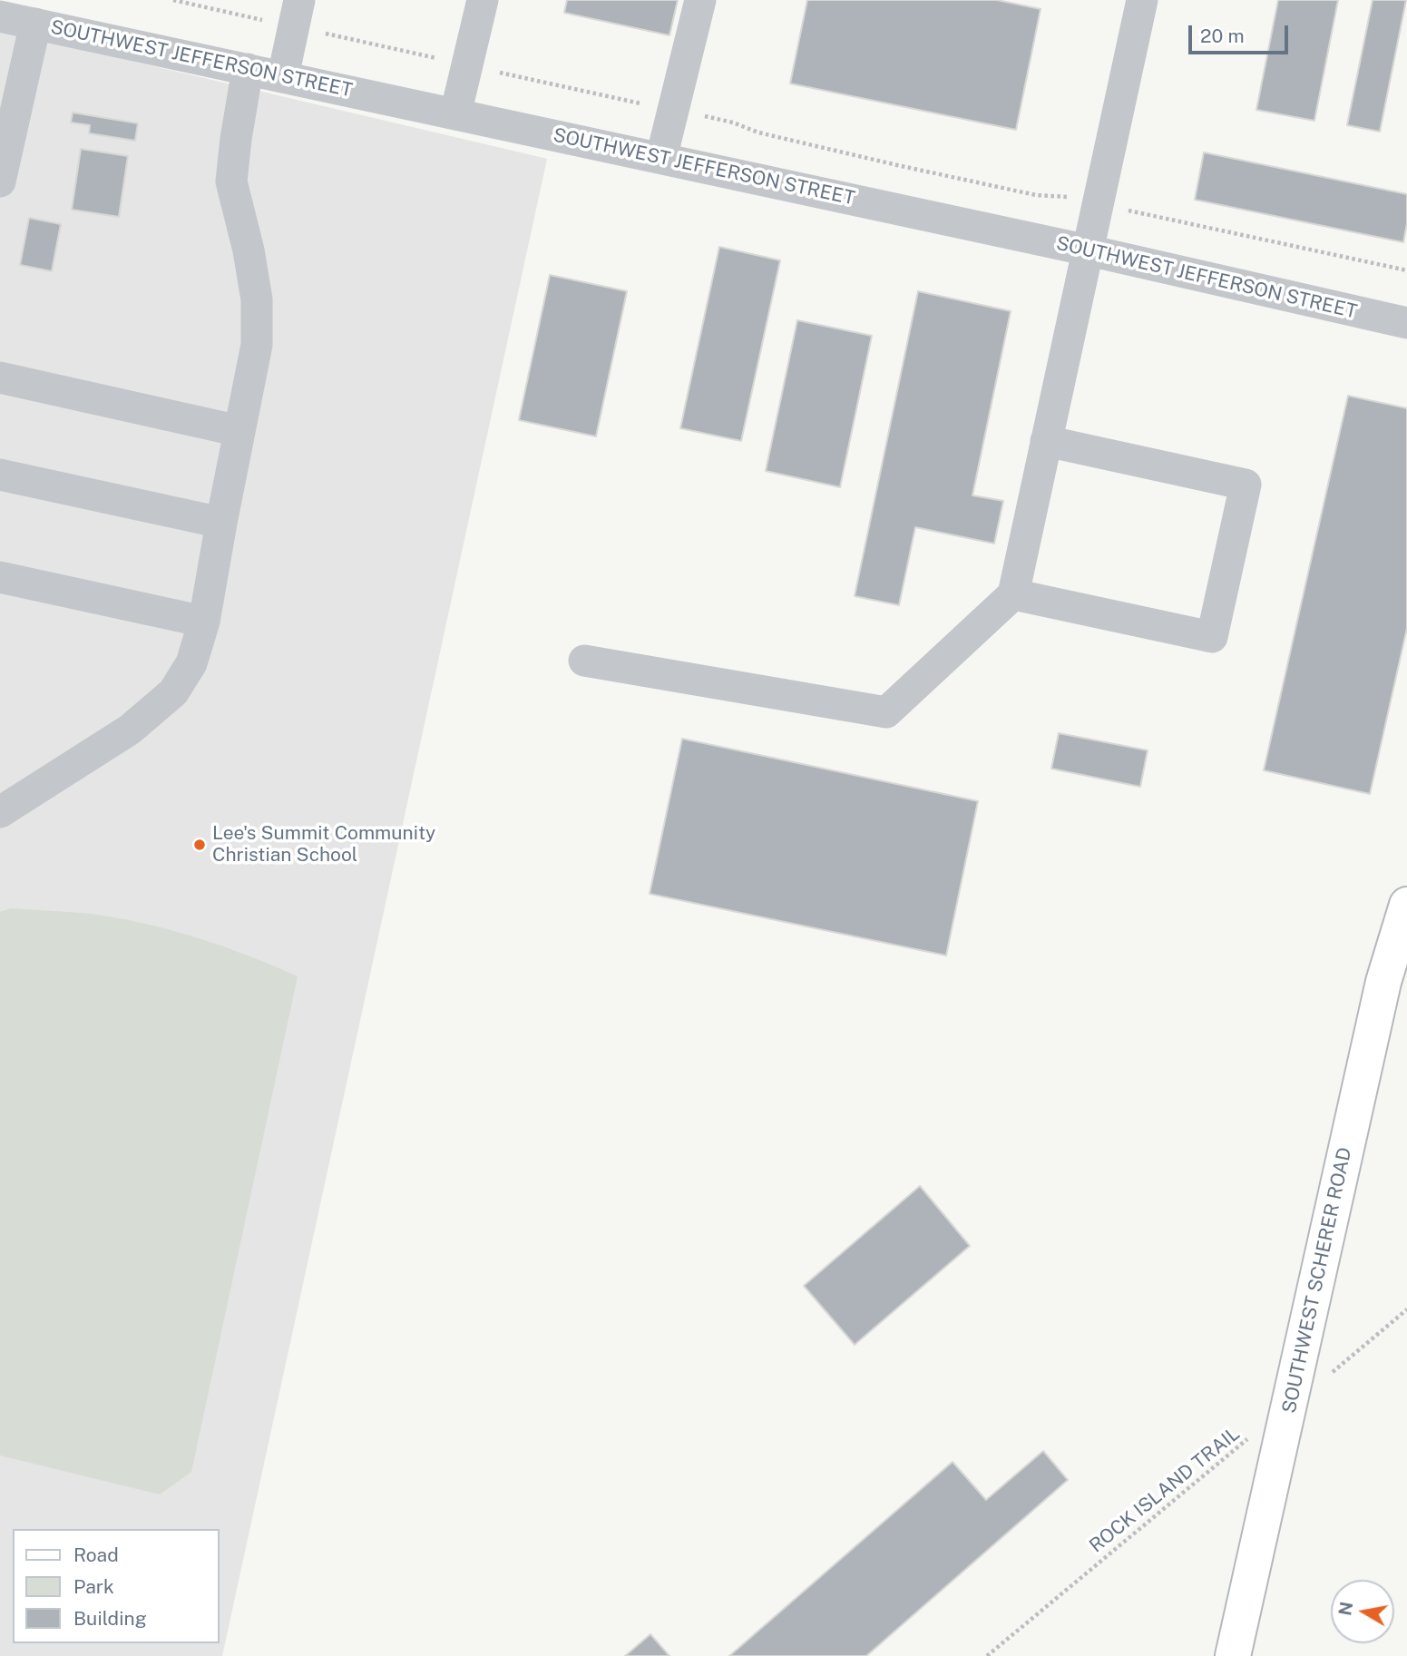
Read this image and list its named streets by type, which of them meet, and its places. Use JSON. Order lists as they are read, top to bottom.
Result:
{
  "streets": {
    "main road": ["SOUTHWEST SCHERER ROAD"],
    "street": ["SOUTHWEST JEFFERSON STREET"],
    "path": ["ROCK ISLAND TRAIL"]
  },
  "crossings": [
    ["SOUTHWEST SCHERER ROAD", "ROCK ISLAND TRAIL"]
  ],
  "places": ["Lee's Summit Community Christian School"],
  "legend": ["Road", "Park", "Building"],
  "scale_bar": "20 m",
  "north": "left"
}
